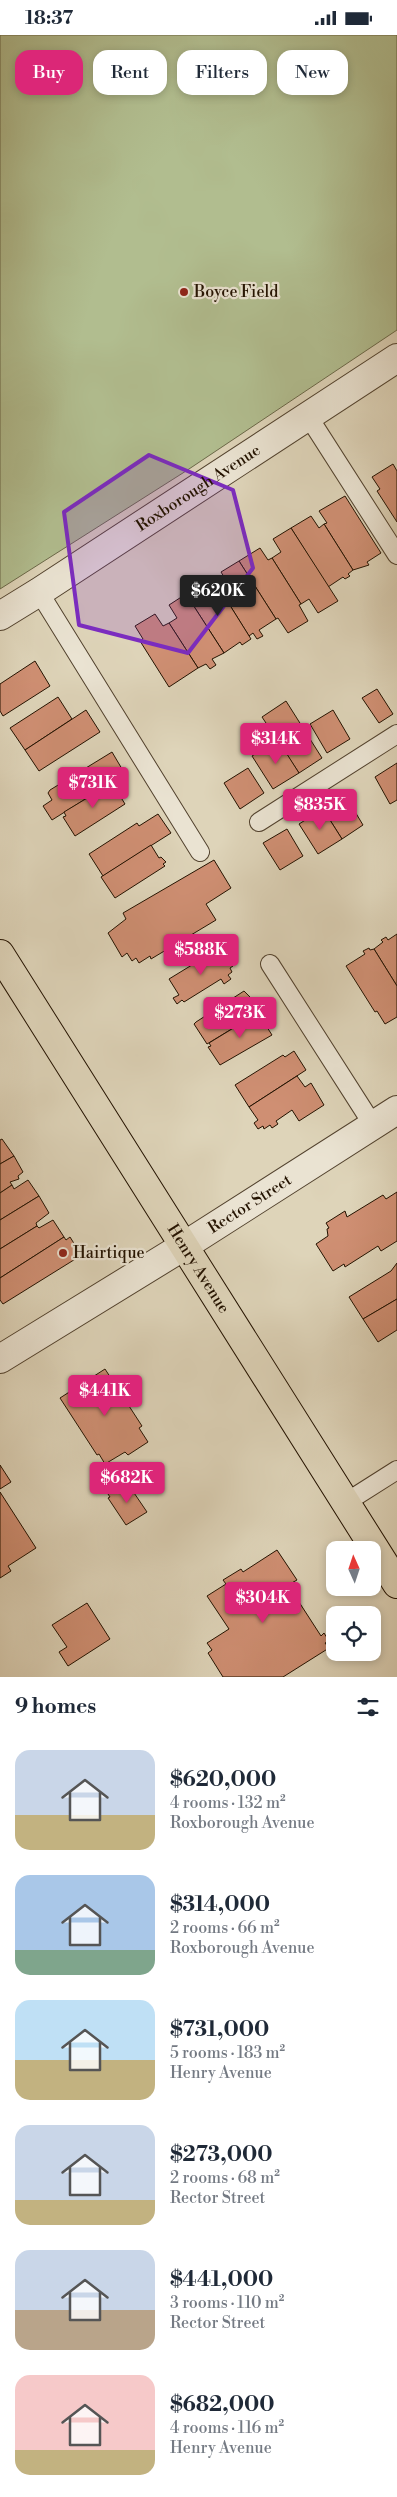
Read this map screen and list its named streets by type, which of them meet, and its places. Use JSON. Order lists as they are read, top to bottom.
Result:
{
  "streets": {
    "main road": ["Henry Avenue"],
    "street": ["Roxborough Avenue", "Rector Street"]
  },
  "crossings": [
    ["Rector Street", "Henry Avenue"]
  ],
  "places": ["Boyce Field", "Hairtique"],
  "north": "top",
  "page": {
    "status": "18:37",
    "chip": [
      "Buy",
      "Rent",
      "Filters",
      "New"
    ],
    "price": [
      "$620K",
      "$314K",
      "$731K",
      "$835K",
      "$588K",
      "$273K",
      "$441K",
      "$682K",
      "$304K"
    ],
    "heading": "9 homes",
    "list": [
      {
        "name": "$620,000",
        "note": "4 rooms · 132 m² · Roxborough Avenue"
      },
      {
        "name": "$314,000",
        "note": "2 rooms · 66 m² · Roxborough Avenue"
      },
      {
        "name": "$731,000",
        "note": "5 rooms · 183 m² · Henry Avenue"
      },
      {
        "name": "$273,000",
        "note": "2 rooms · 68 m² · Rector Street"
      },
      {
        "name": "$441,000",
        "note": "3 rooms · 110 m² · Rector Street"
      },
      {
        "name": "$682,000",
        "note": "4 rooms · 116 m² · Henry Avenue"
      }
    ]
  }
}
